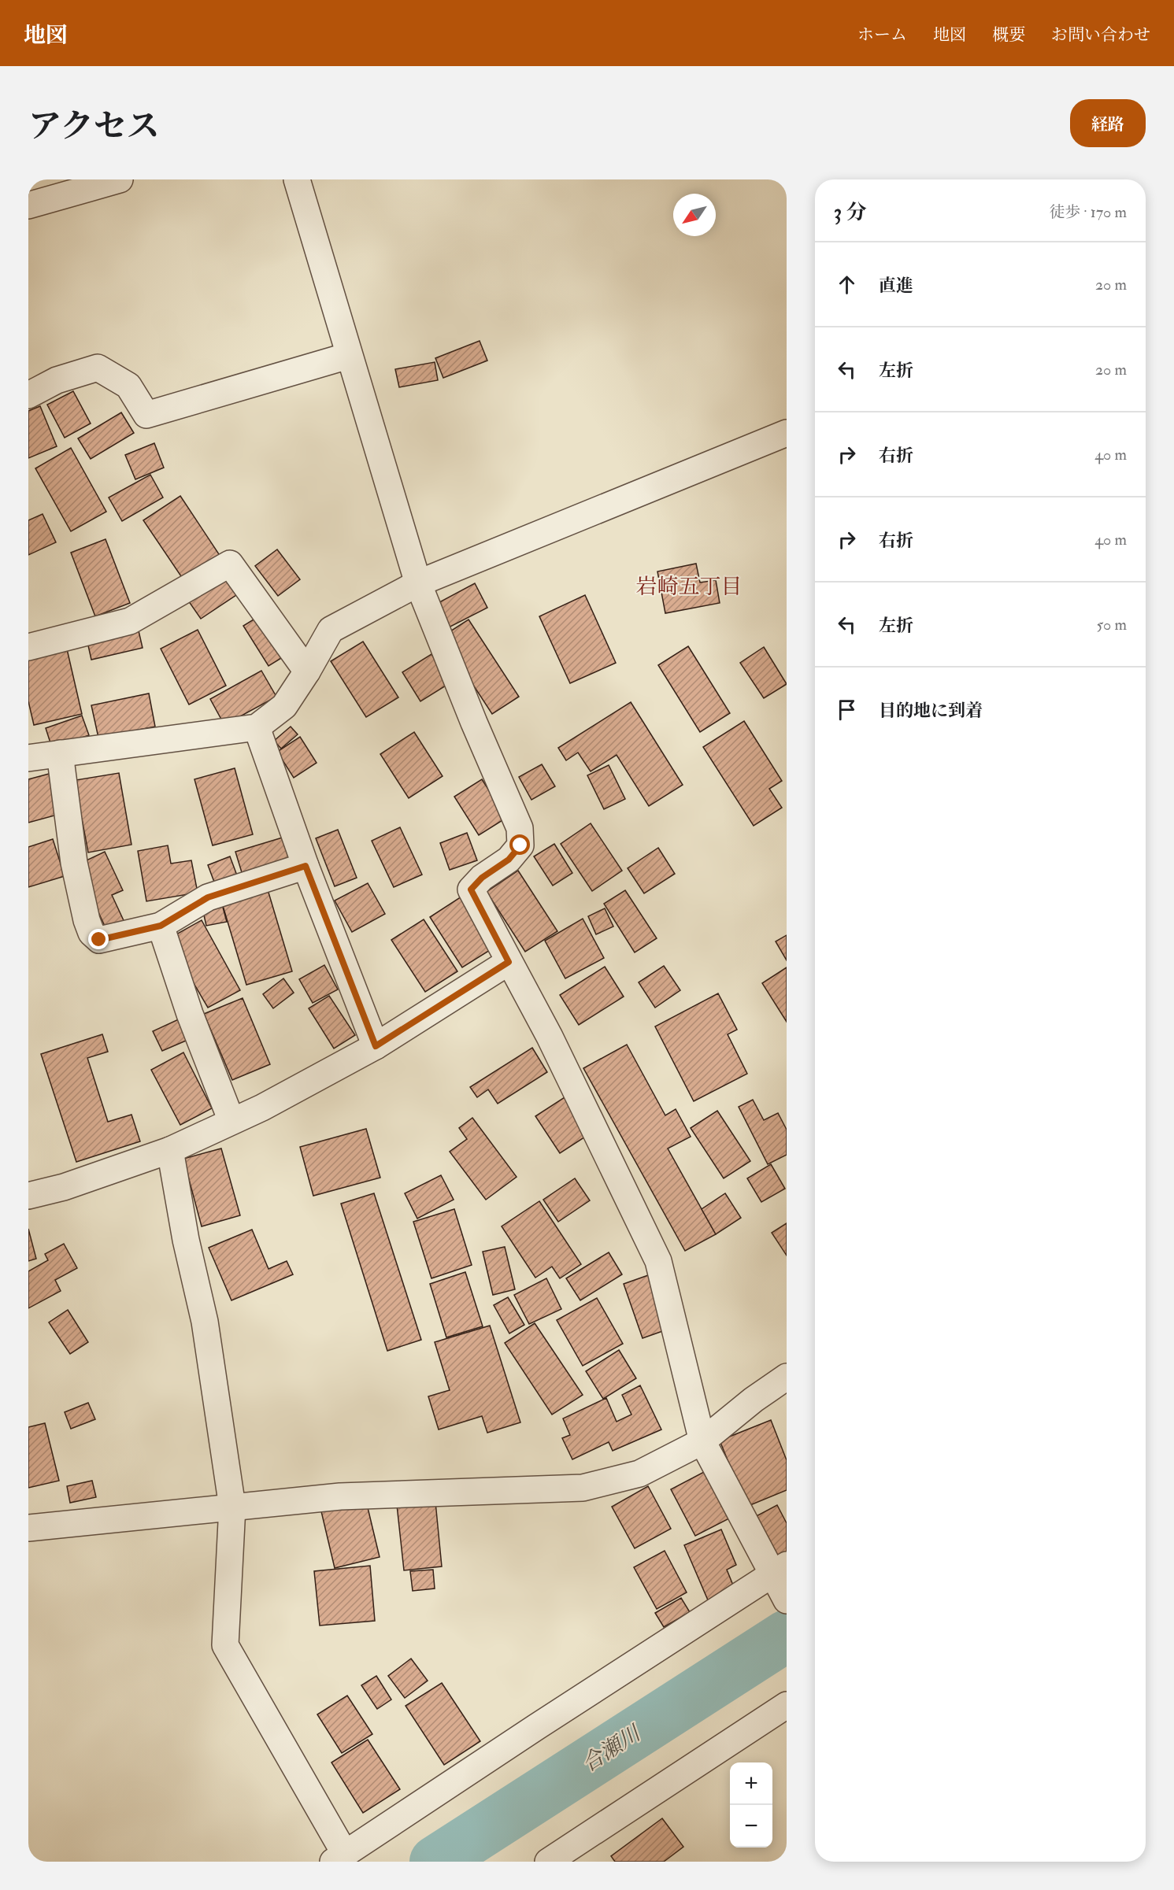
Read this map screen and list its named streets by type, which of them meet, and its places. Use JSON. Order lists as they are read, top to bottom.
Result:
{
  "districts": ["岩崎五丁目"],
  "water": ["合瀬川"],
  "north": "bottom left",
  "page": {
    "header": "地図",
    "nav": [
      "ホーム",
      "地図",
      "概要",
      "お問い合わせ"
    ],
    "title": "アクセス",
    "buttons": "経路",
    "heading": ["3 分", "徒歩 · 170 m"],
    "list": [
      ["直進", "20 m"],
      ["左折", "20 m"],
      ["右折", "40 m"],
      ["右折", "40 m"],
      ["左折", "50 m"],
      "目的地に到着"
    ],
    "map_buttons": ["+", "−"]
  }
}
